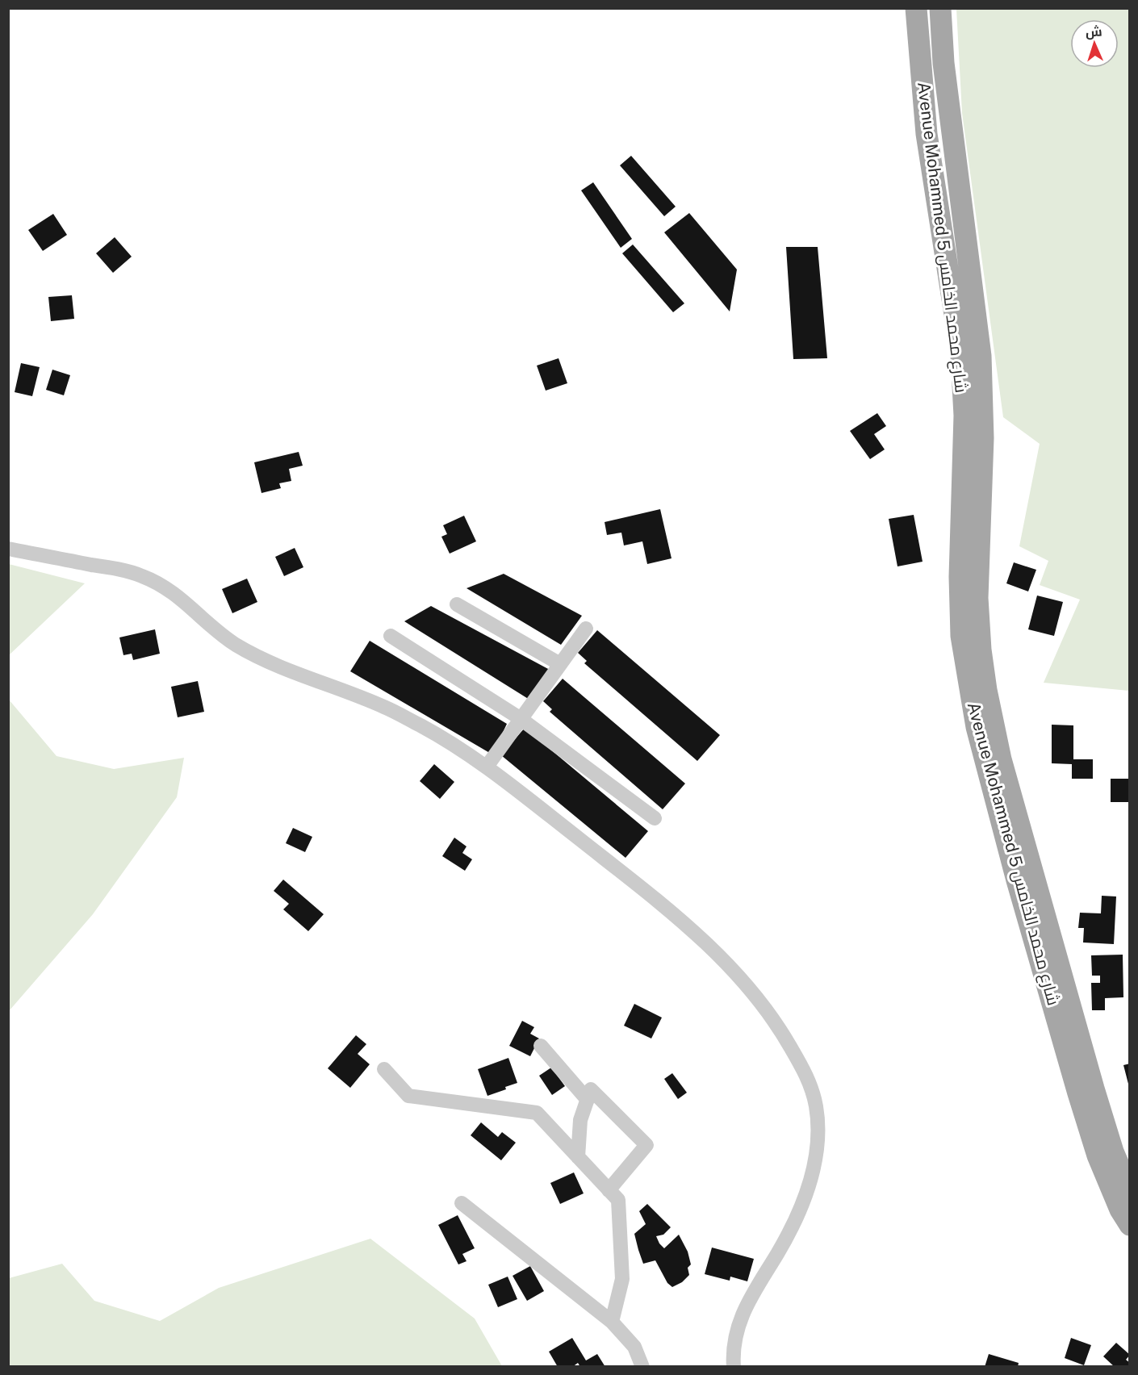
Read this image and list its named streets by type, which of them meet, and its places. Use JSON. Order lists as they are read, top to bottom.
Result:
{
  "streets": {
    "main road": ["Avenue Mohammed 5 شارع محمد الخامس"]
  },
  "north": "top"
}
